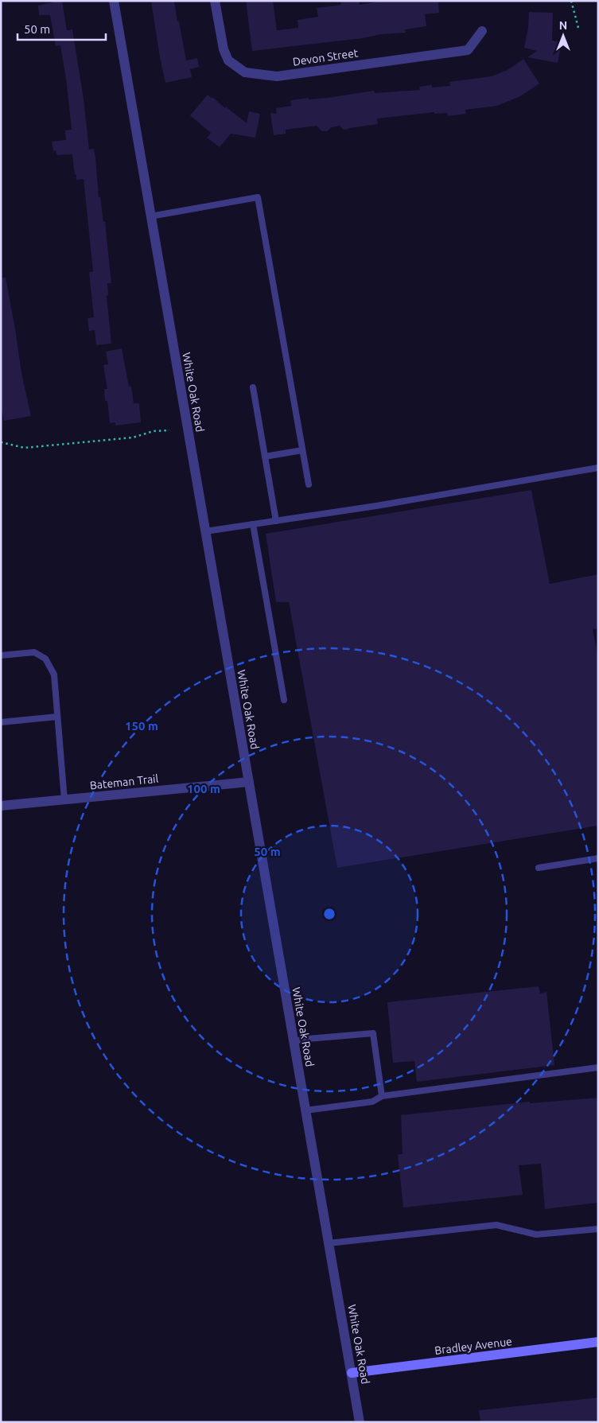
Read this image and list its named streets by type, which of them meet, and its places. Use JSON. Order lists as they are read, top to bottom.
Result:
{
  "streets": {
    "main road": ["Bradley Avenue"],
    "street": ["Devon Street", "White Oak Road", "Bateman Trail"]
  },
  "crossings": [
    ["White Oak Road", "Bateman Trail"],
    ["White Oak Road", "Bradley Avenue"]
  ],
  "scale_bar": "50 m",
  "north": "top",
  "rings": ["150 m", "100 m", "50 m"]
}
